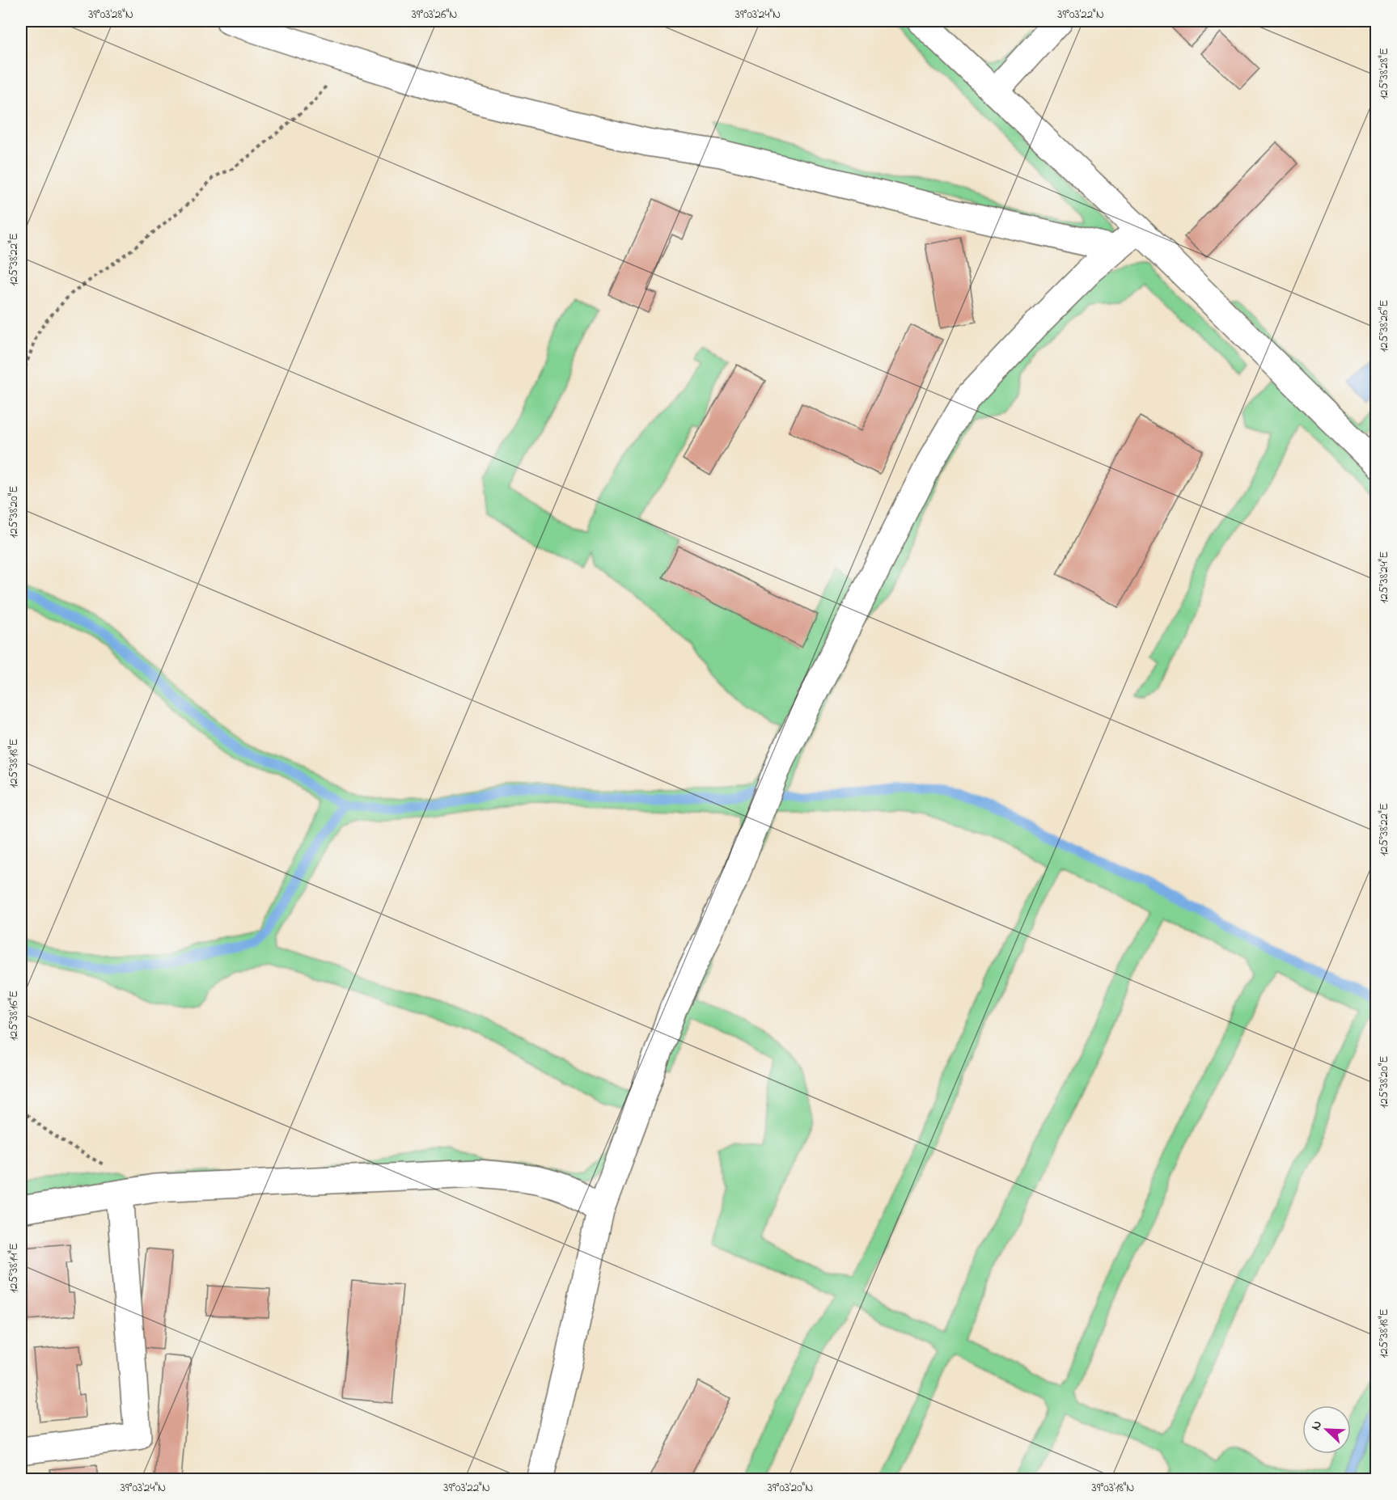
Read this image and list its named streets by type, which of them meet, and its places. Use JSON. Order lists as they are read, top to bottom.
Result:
{
  "north": "top left",
  "coordinates": [
    "39°03'28\"N",
    "39°03'26\"N",
    "39°03'24\"N",
    "39°03'22\"N",
    "125°38'28\"E",
    "125°38'22\"E",
    "125°38'26\"E",
    "125°38'20\"E",
    "125°38'24\"E",
    "125°38'18\"E",
    "125°38'16\"E",
    "125°38'14\"E",
    "39°03'20\"N",
    "39°03'18\"N"
  ]
}
